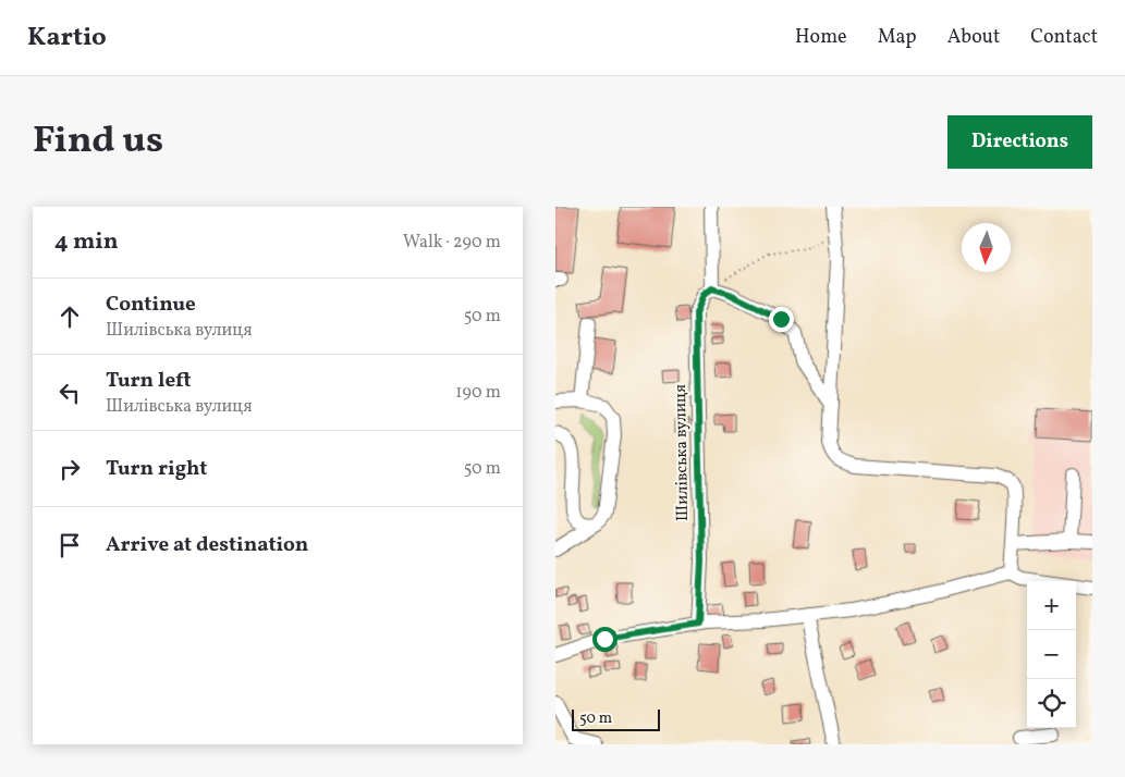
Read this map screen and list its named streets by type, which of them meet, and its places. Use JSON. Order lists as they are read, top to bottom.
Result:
{
  "streets": {
    "street": ["Шилівська вулиця"]
  },
  "scale_bar": "50 m",
  "north": "bottom",
  "page": {
    "header": "Kartio",
    "nav": [
      "Home",
      "Map",
      "About",
      "Contact"
    ],
    "title": "Find us",
    "buttons": "Directions",
    "heading": ["4 min", "Walk · 290 m"],
    "list": [
      ["Continue", "Шилівська вулиця", "50 m"],
      ["Turn left", "Шилівська вулиця", "190 m"],
      ["Turn right", "50 m"],
      "Arrive at destination"
    ],
    "map_buttons": ["+", "−"],
    "scale": "50 m"
  }
}
